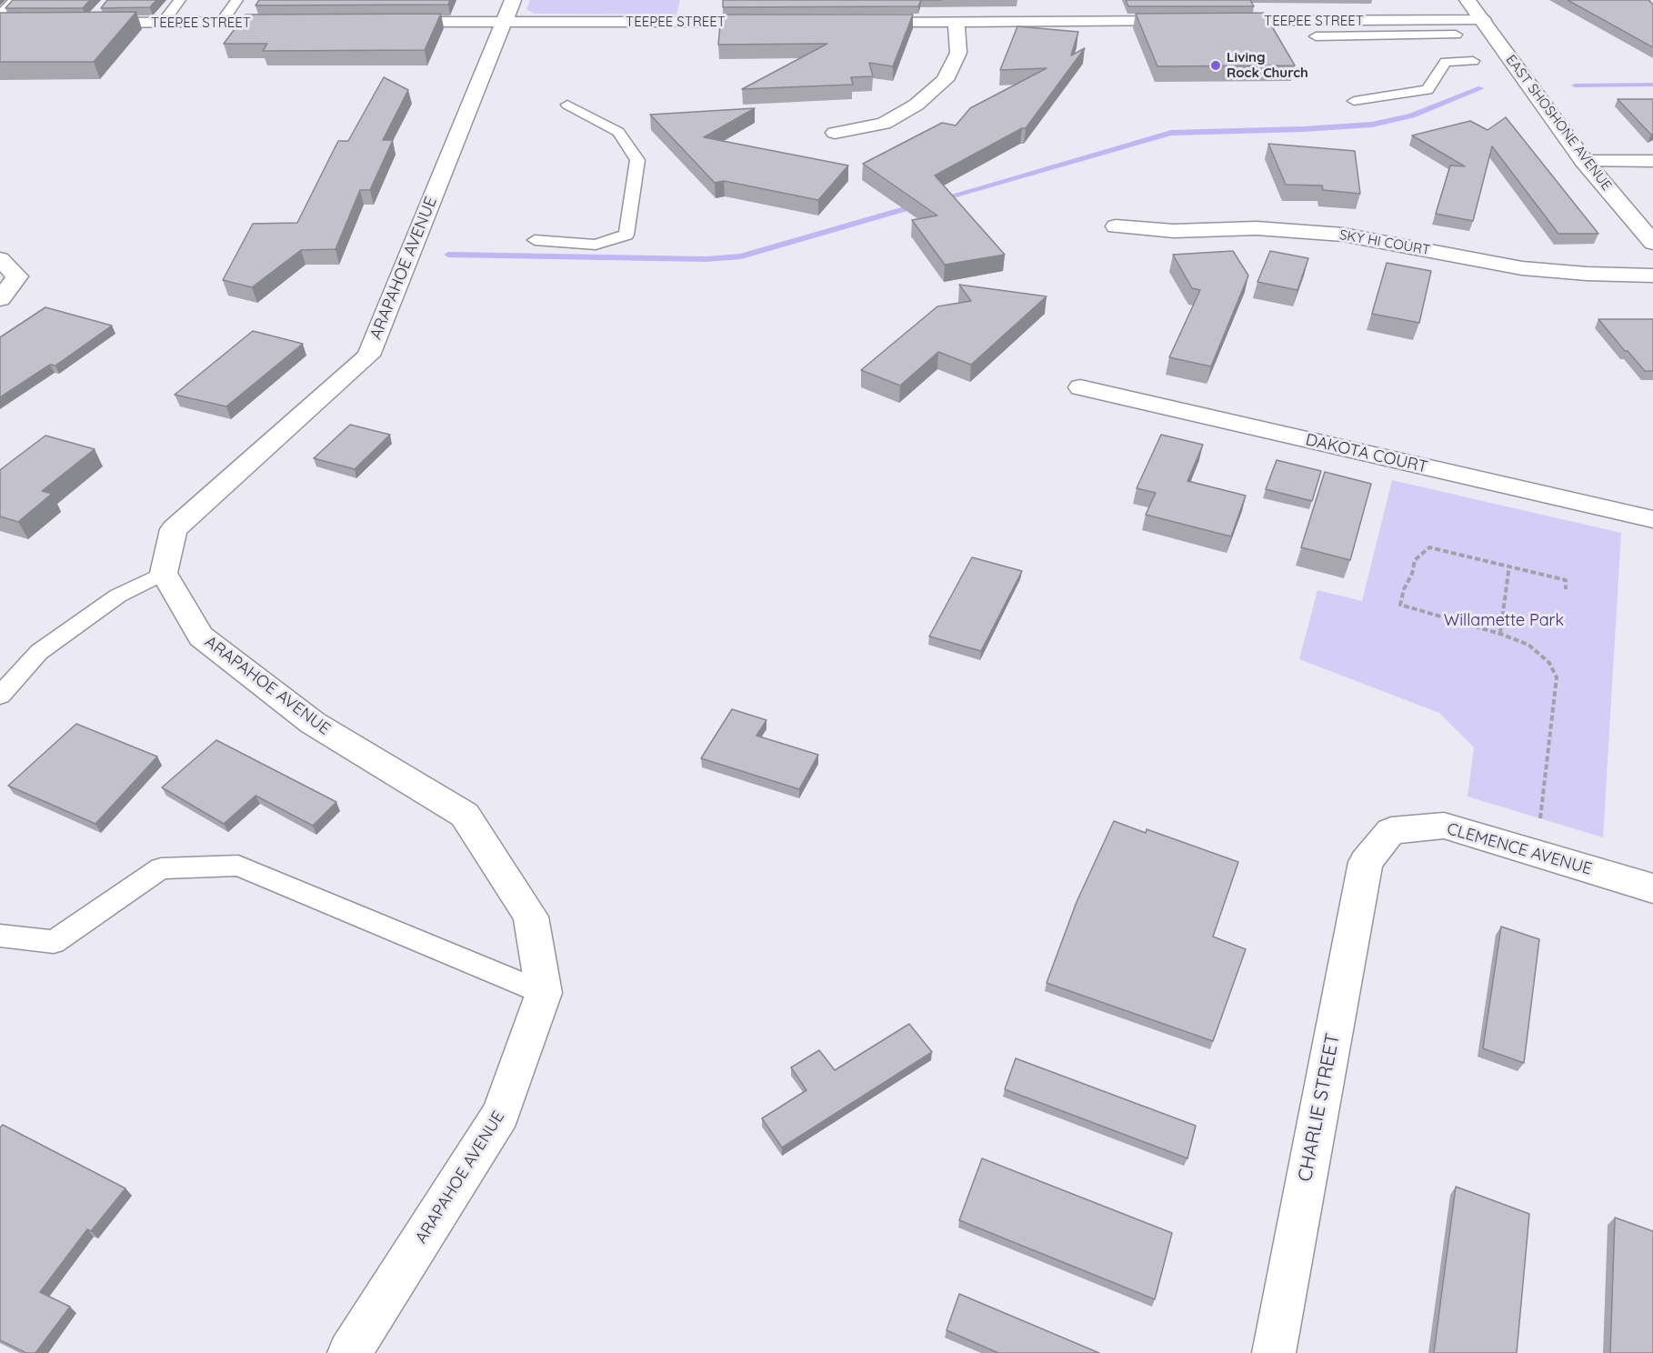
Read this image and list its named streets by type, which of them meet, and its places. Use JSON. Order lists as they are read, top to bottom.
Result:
{
  "streets": {
    "street": [
      "TEEPEE STREET",
      "EAST SHOSHONE AVENUE",
      "SKY HI COURT",
      "ARAPAHOE AVENUE",
      "DAKOTA COURT",
      "CLEMENCE AVENUE",
      "CHARLIE STREET"
    ]
  },
  "crossings": [
    ["TEEPEE STREET", "EAST SHOSHONE AVENUE"],
    ["TEEPEE STREET", "ARAPAHOE AVENUE"],
    ["CLEMENCE AVENUE", "CHARLIE STREET"]
  ],
  "parks": ["Willamette Park"],
  "places": ["Living Rock Church"]
}
